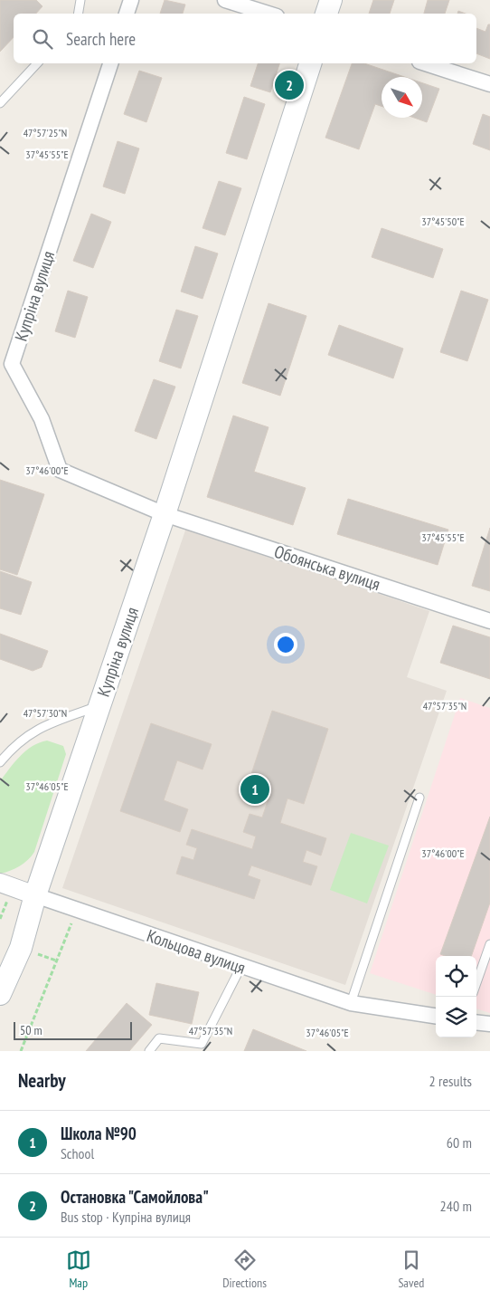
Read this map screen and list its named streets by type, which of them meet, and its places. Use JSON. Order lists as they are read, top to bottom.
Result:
{
  "streets": {
    "main road": ["Купріна вулиця"],
    "street": ["Обоянська вулиця", "Кольцова вулиця"]
  },
  "crossings": [
    ["Купріна вулиця", "Обоянська вулиця"],
    ["Купріна вулиця", "Кольцова вулиця"]
  ],
  "scale_bar": "50 m",
  "north": "bottom right",
  "page": {
    "search": "Search here",
    "pins": ["2", "1"],
    "scale": "50 m",
    "heading": ["Nearby", "2 results"],
    "list": [
      {
        "mark": "1",
        "name": "Школа №90",
        "note": "School",
        "value": "60 m"
      },
      {
        "mark": "2",
        "name": "Остановка \"Самойлова\"",
        "note": "Bus stop · Купріна вулиця",
        "value": "240 m"
      }
    ],
    "nav": ["Map", "Directions", "Saved"]
  },
  "coordinates": [
    "47°57'25\"N",
    "37°45'55\"E",
    "37°45'50\"E",
    "37°46'00\"E",
    "47°57'35\"N",
    "47°57'30\"N",
    "37°46'05\"E"
  ]
}
